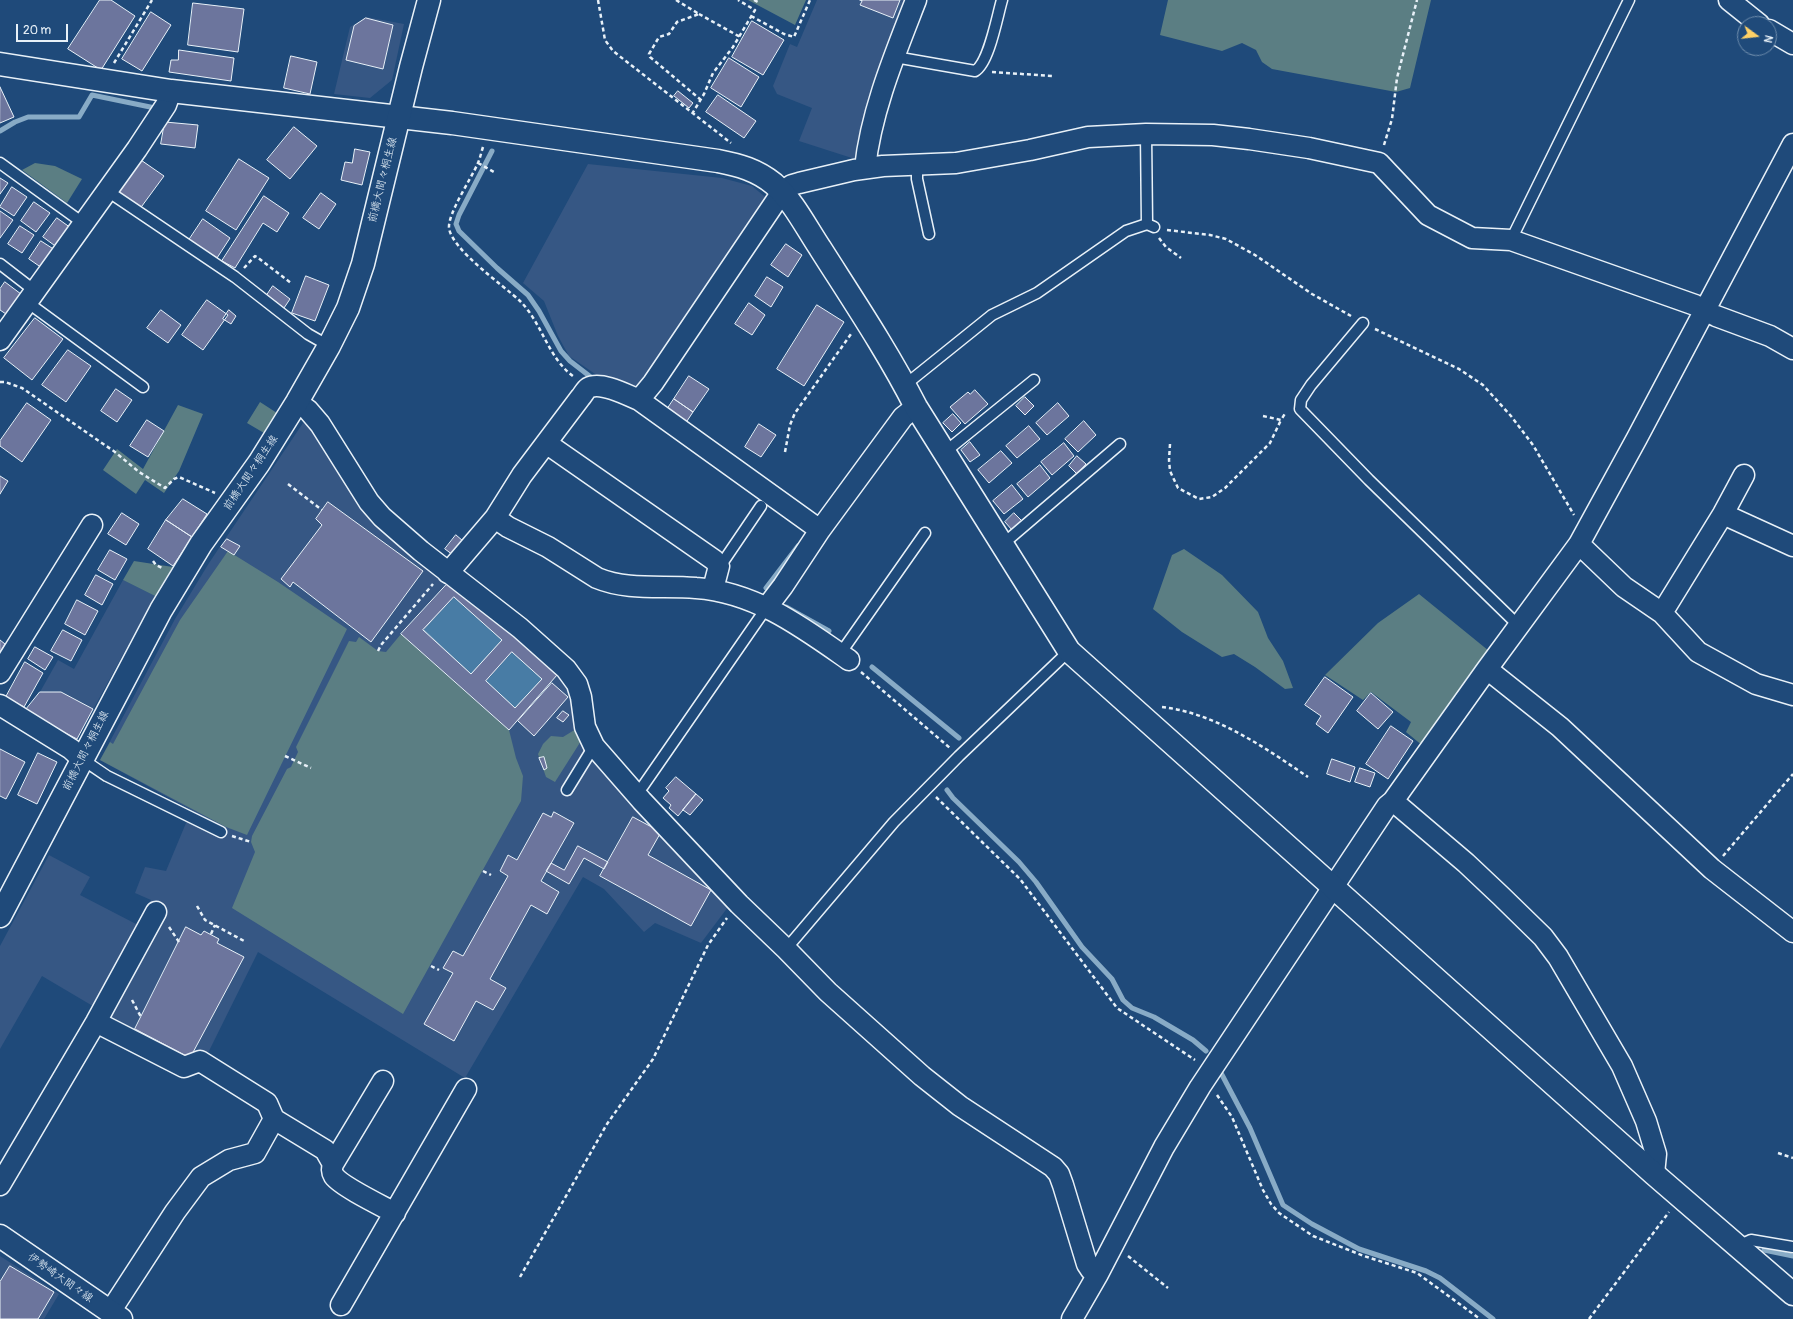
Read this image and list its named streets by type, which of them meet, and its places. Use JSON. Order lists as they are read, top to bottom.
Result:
{
  "streets": {
    "street": ["前橋大間々桐生線", "伊勢崎大間々線"]
  },
  "scale_bar": "20 m",
  "north": "right"
}
